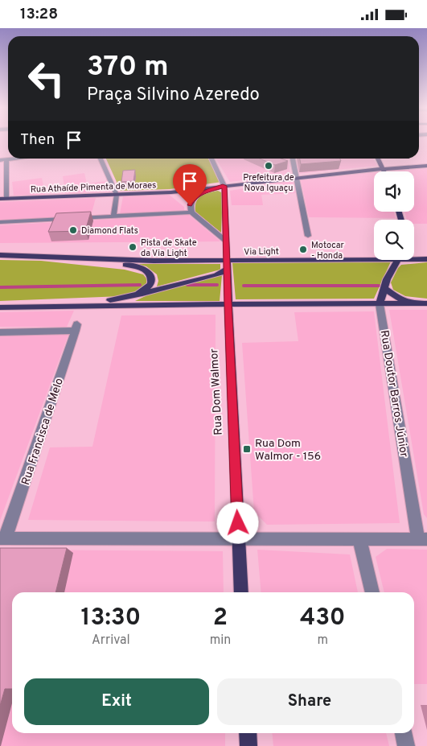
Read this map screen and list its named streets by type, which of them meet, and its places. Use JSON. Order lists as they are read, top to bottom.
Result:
{
  "streets": {
    "main road": [
      "Rua Athaíde Pimenta de Moraes",
      "Via Light",
      "Rua Dom Walmor",
      "Rua Doutor Barros Júnior"
    ],
    "street": ["Rua Francisca de Melo"]
  },
  "crossings": [
    ["Rua Athaíde Pimenta de Moraes", "Rua Dom Walmor"],
    ["Via Light", "Rua Dom Walmor"]
  ],
  "places": {
    "other": [
      "Prefeitura de Nova Iguaçu",
      "Diamond Flats",
      "Pista de Skate da Via Light",
      "Motocar - Honda"
    ],
    "transit": ["Rua Dom Walmor - 156"]
  },
  "page": {
    "status": "13:28",
    "turn": ["370 m", "Praça Silvino Azeredo"],
    "then": "Then",
    "eta": [
      "13:30",
      "Arrival",
      "2",
      "min",
      "430",
      "m"
    ],
    "buttons": ["Exit", "Share"]
  }
}
